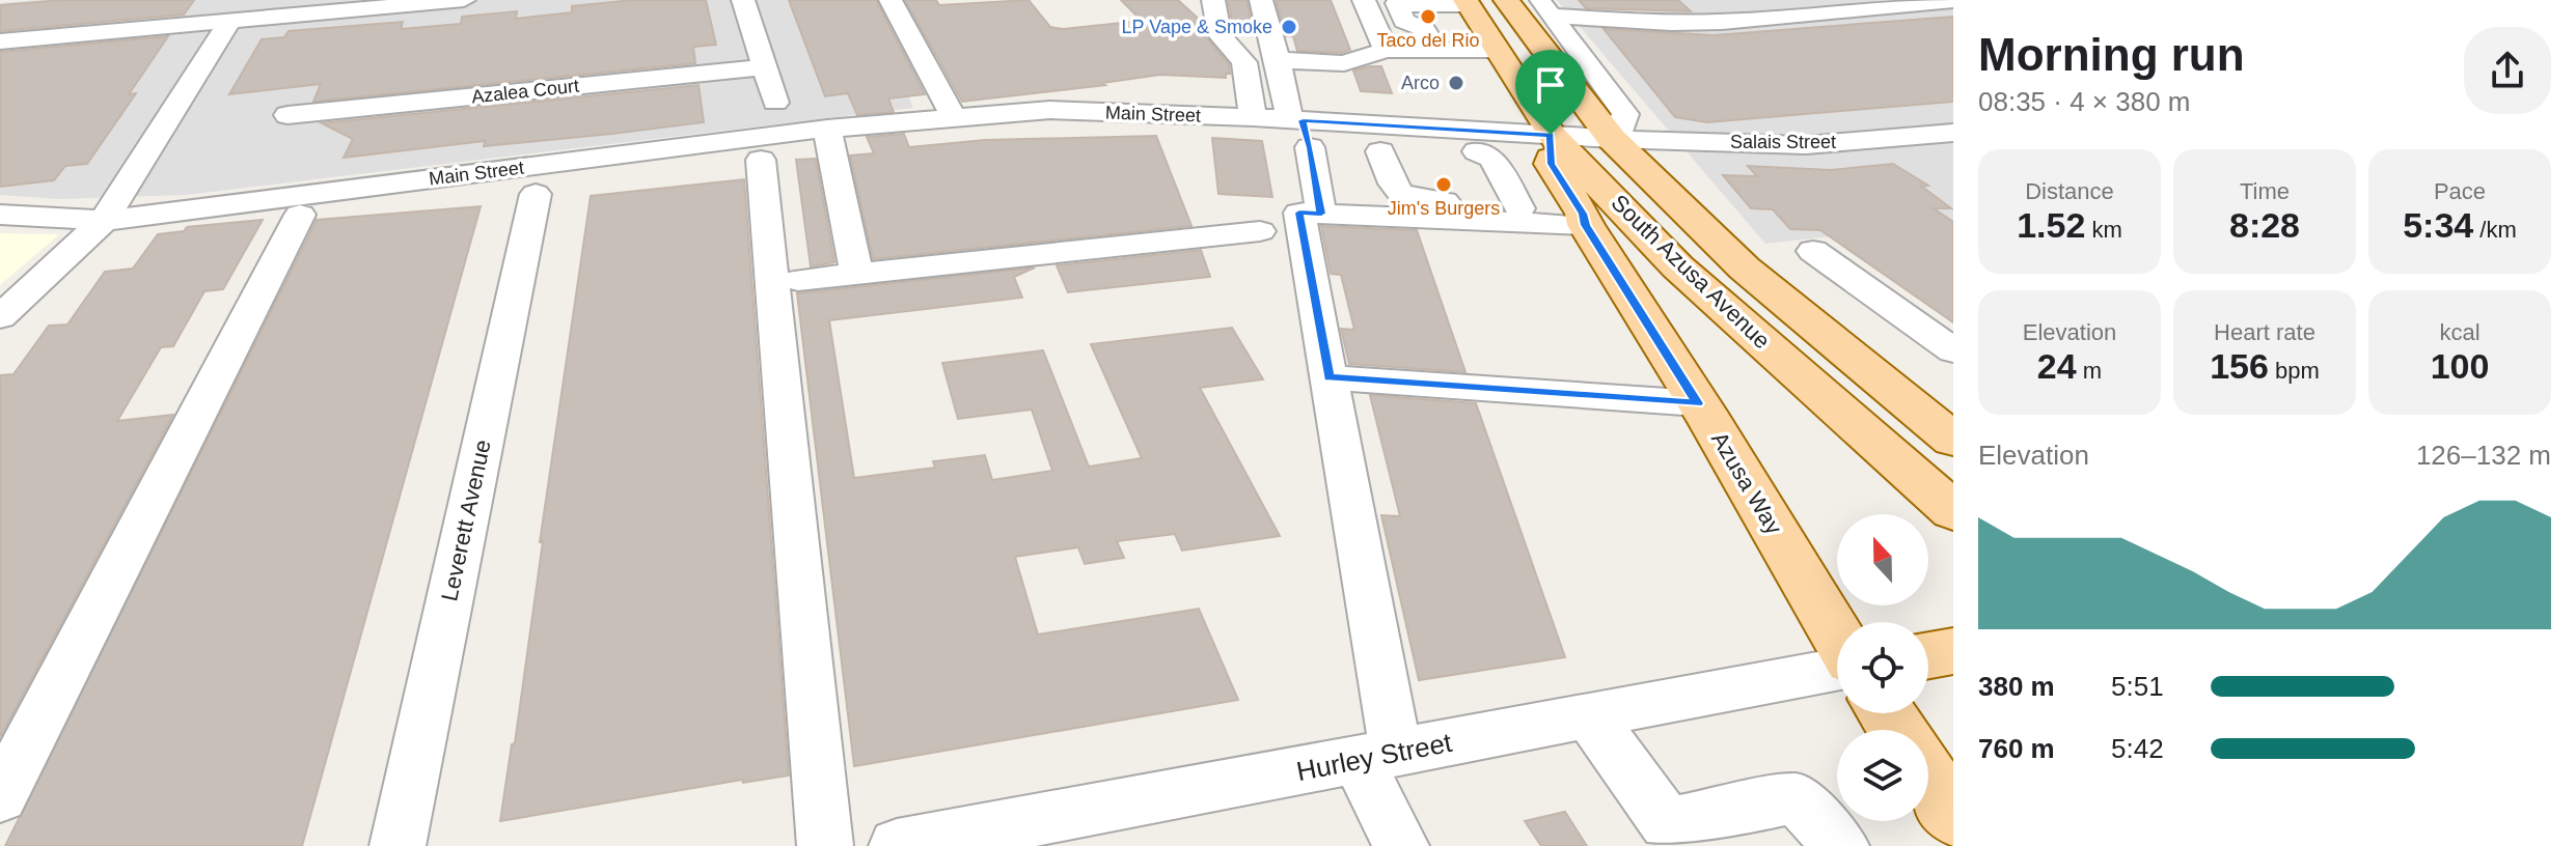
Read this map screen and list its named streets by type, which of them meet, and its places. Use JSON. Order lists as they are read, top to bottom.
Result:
{
  "streets": {
    "main road": ["South Azusa Avenue", "Azusa Way"],
    "street": [
      "Azalea Court",
      "Main Street",
      "Salais Street",
      "Leverett Avenue",
      "Hurley Street"
    ]
  },
  "crossings": [
    ["Main Street", "Salais Street"],
    ["Main Street", "South Azusa Avenue"],
    ["Main Street", "Azusa Way"],
    ["Salais Street", "South Azusa Avenue"],
    ["South Azusa Avenue", "Azusa Way"]
  ],
  "places": [
    "Taco del Rio",
    "LP Vape & Smoke",
    "Arco",
    "Jim's Burgers"
  ],
  "north": "top",
  "page": {
    "heading": ["Morning run", "08:35 · 4 × 380 m"],
    "stats": [
      ["Distance", "1.52 km"],
      ["Time", "8:28"],
      ["Pace", "5:34 /km"],
      ["Elevation", "24 m"],
      ["Heart rate", "156 bpm"],
      ["kcal", "100"]
    ],
    "chart": ["Elevation", "126–132 m"],
    "list": [
      {
        "name": "380 m",
        "note": "5:51"
      },
      {
        "name": "760 m",
        "note": "5:42"
      }
    ]
  }
}
